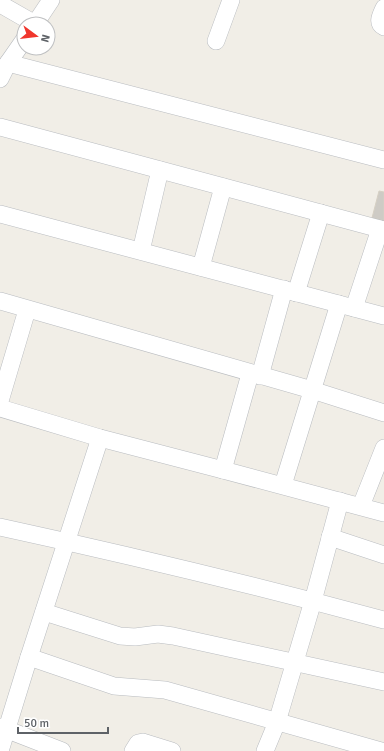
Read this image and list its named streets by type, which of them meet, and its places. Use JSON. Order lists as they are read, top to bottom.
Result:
{
  "scale_bar": "50 m",
  "north": "right"
}
